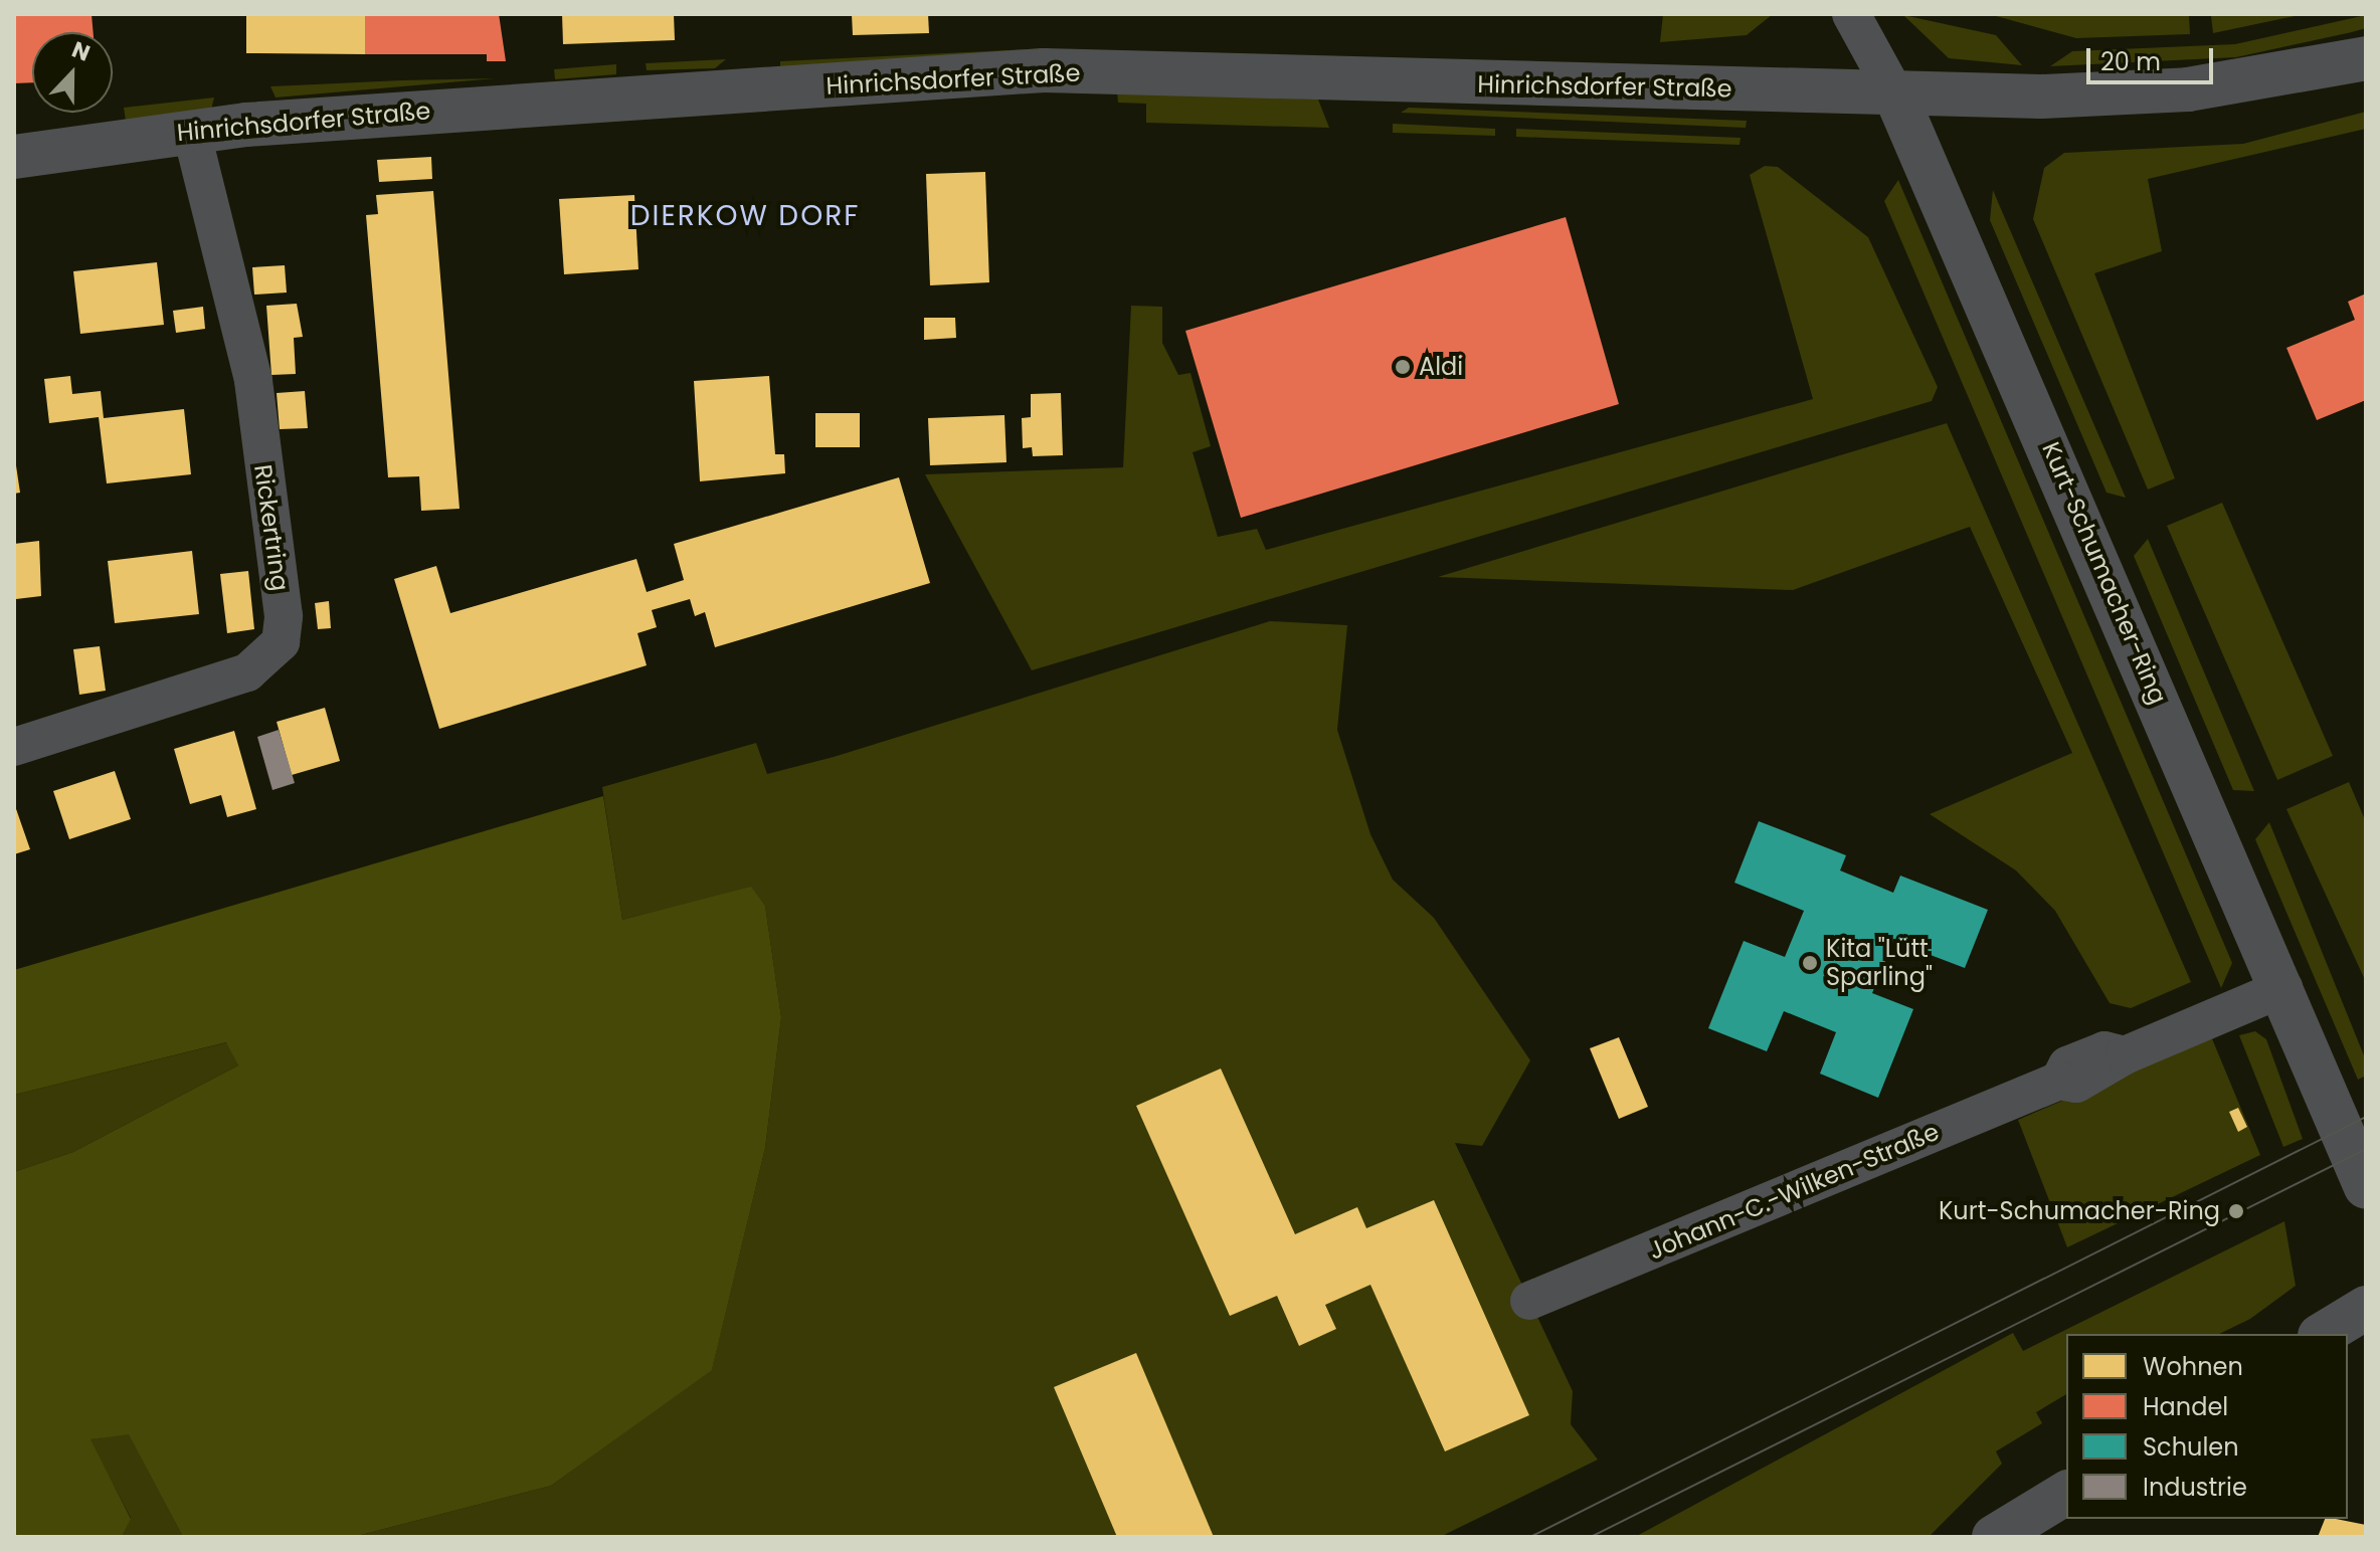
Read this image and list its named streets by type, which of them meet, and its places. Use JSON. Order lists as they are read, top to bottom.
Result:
{
  "streets": {
    "street": [
      "Hinrichsdorfer Straße",
      "Rickertring",
      "Kurt-Schumacher-Ring",
      "Johann-C.-Wilken-Straße"
    ]
  },
  "crossings": [
    ["Hinrichsdorfer Straße", "Rickertring"],
    ["Hinrichsdorfer Straße", "Kurt-Schumacher-Ring"],
    ["Kurt-Schumacher-Ring", "Johann-C.-Wilken-Straße"]
  ],
  "districts": ["DIERKOW DORF"],
  "places": ["Aldi", "Kita \"Lütt Sparling\"", "Kurt-Schumacher-Ring"],
  "legend": [
    "Wohnen",
    "Handel",
    "Schulen",
    "Industrie"
  ],
  "scale_bar": "20 m",
  "north": "top"
}
